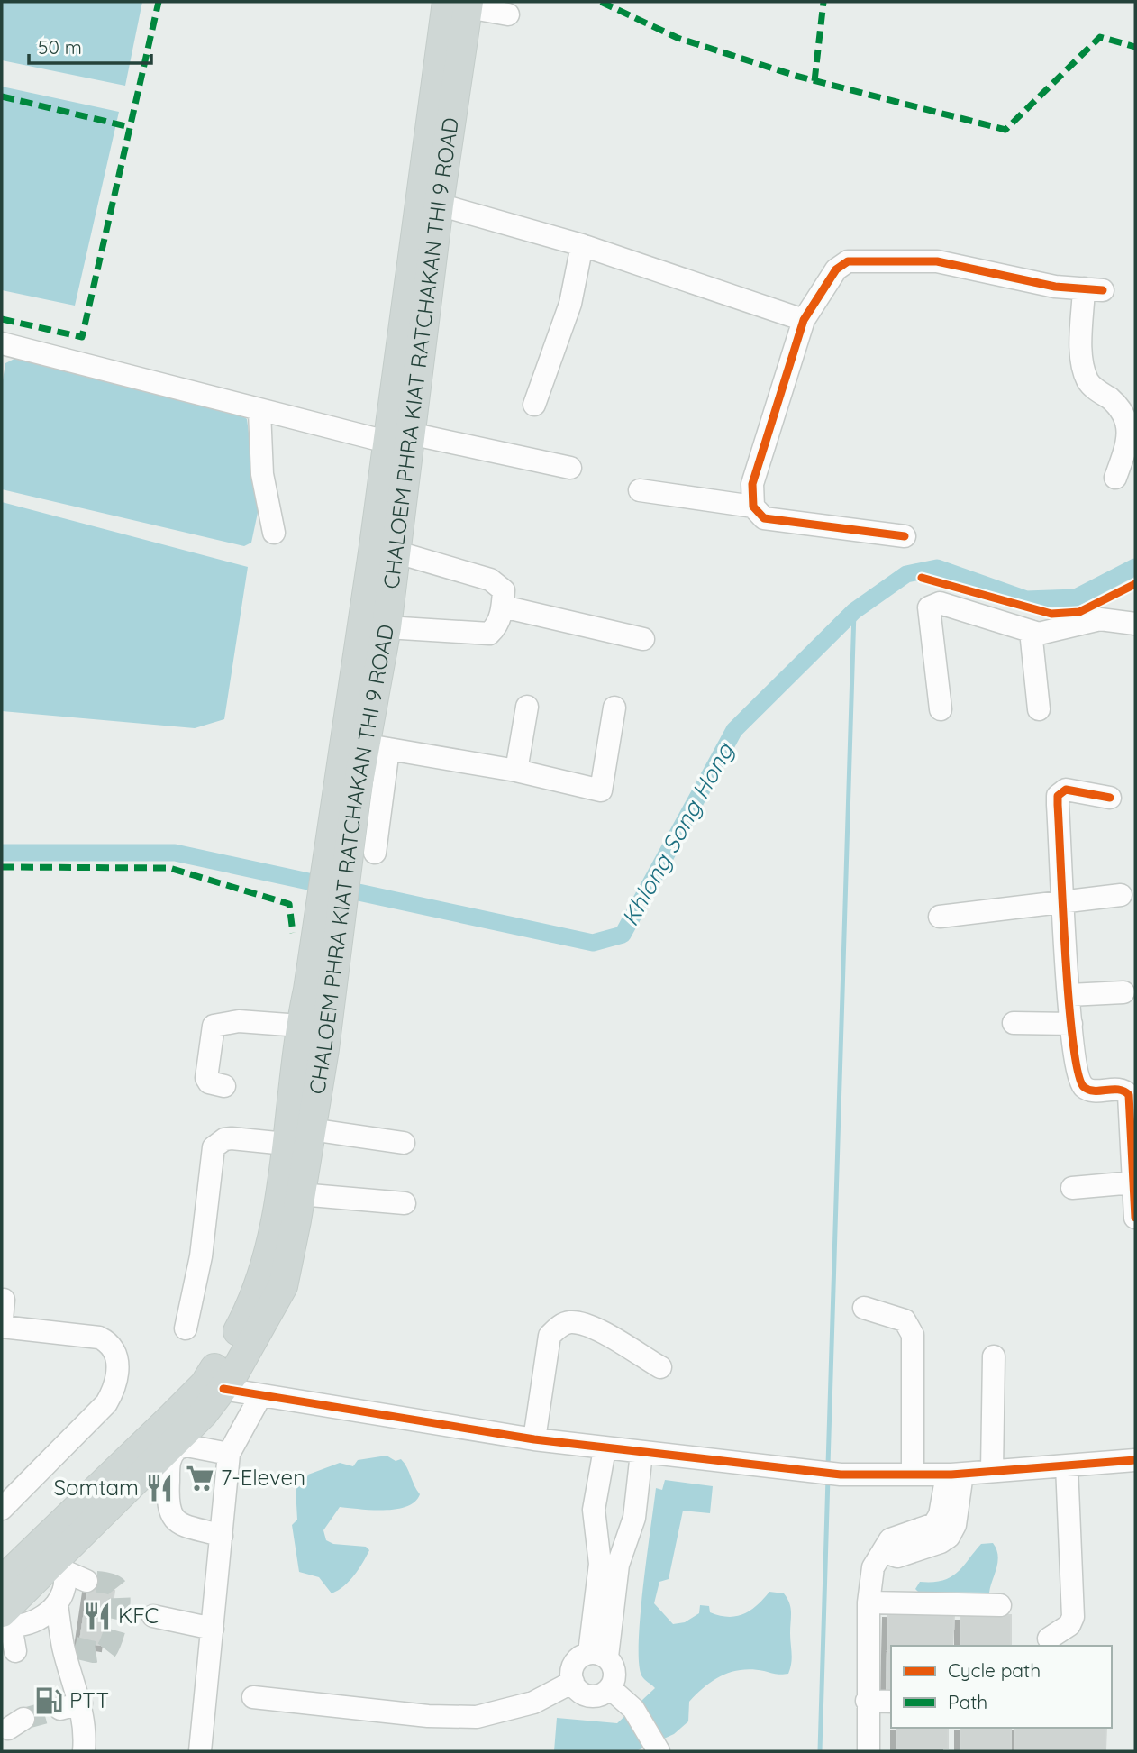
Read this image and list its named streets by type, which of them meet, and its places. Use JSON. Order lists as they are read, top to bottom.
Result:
{
  "streets": {
    "main road": ["CHALOEM PHRA KIAT RATCHAKAN THI 9 ROAD"]
  },
  "water": ["Khlong Song Hong"],
  "places": {
    "supermarket": ["7-Eleven"],
    "restaurant": ["Somtam", "KFC"],
    "fuel station": ["PTT"]
  },
  "legend": ["Cycle path", "Path"],
  "scale_bar": "50 m"
}
